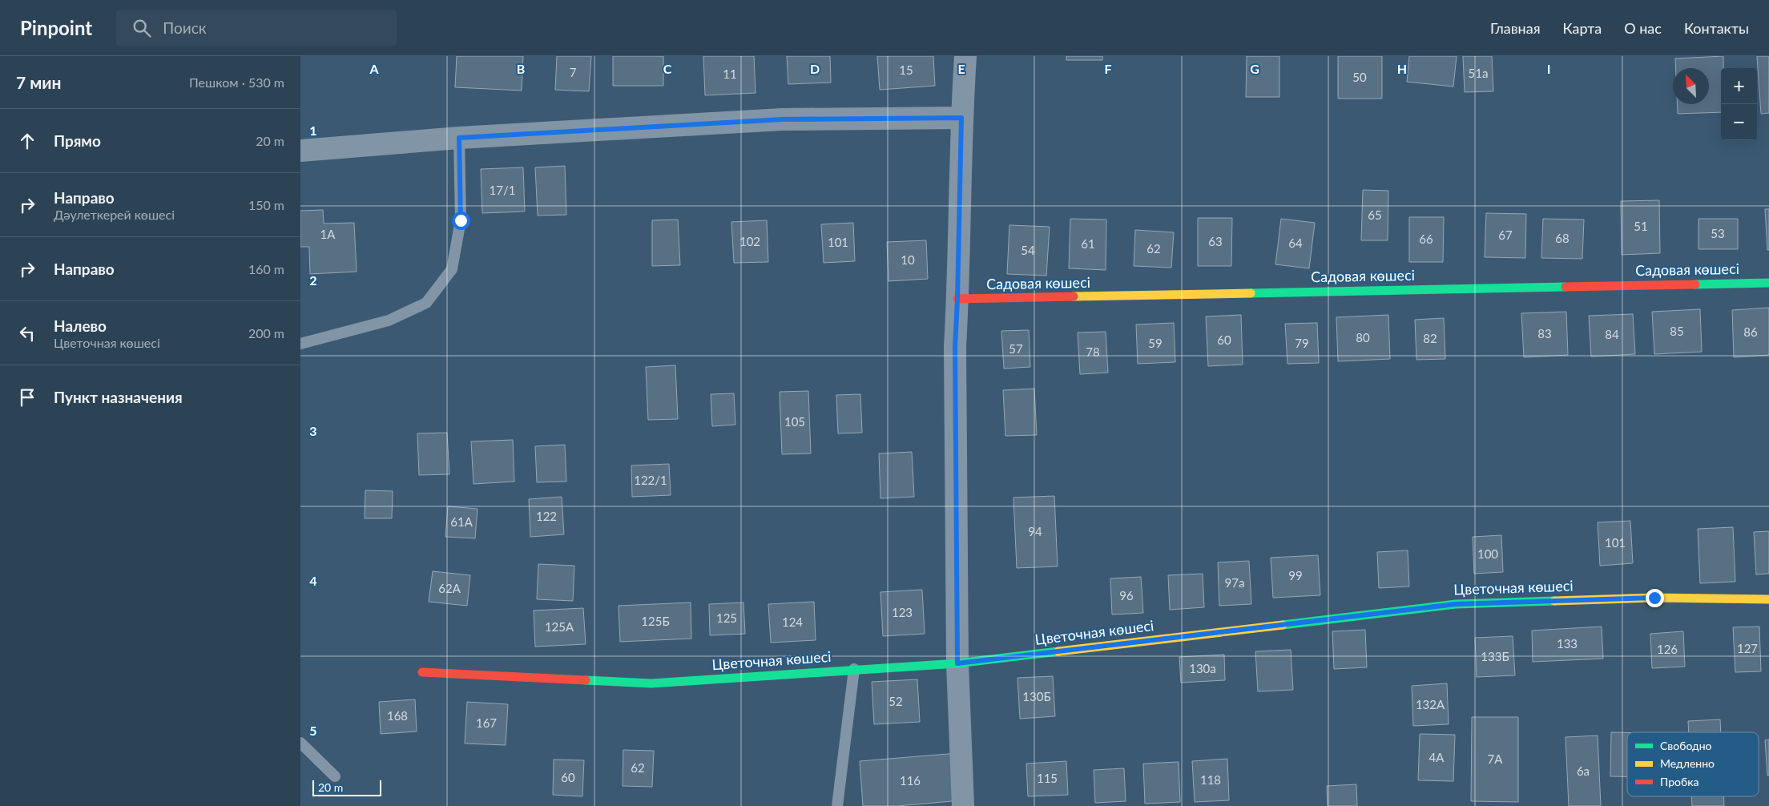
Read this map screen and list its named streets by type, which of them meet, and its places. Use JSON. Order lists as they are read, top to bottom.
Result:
{
  "streets": {
    "street": ["Садовая көшесі", "Цветочная көшесі"]
  },
  "house_numbers": [
    "15",
    "7",
    "51а",
    "11",
    "50",
    "17/1",
    "65",
    "51",
    "53",
    "1А",
    "67",
    "68",
    "66",
    "102",
    "63",
    "101",
    "64",
    "61",
    "62",
    "54",
    "10",
    "85",
    "86",
    "83",
    "84",
    "80",
    "82",
    "60",
    "59",
    "79",
    "57",
    "78",
    "105",
    "122/1",
    "122",
    "61А",
    "94",
    "101",
    "100",
    "99",
    "97а",
    "62А",
    "96",
    "123",
    "125",
    "125Б",
    "124",
    "125А",
    "133",
    "127",
    "126",
    "133Б",
    "130а",
    "130Б",
    "52",
    "132А",
    "168",
    "167",
    "4А",
    "7А",
    "62",
    "6а",
    "60",
    "115",
    "118",
    "116"
  ],
  "legend": ["Свободно", "Медленно", "Пробка"],
  "scale_bar": "20 m",
  "north": "top left",
  "page": {
    "header": "Pinpoint",
    "search": "Поиск",
    "nav": [
      "Главная",
      "Карта",
      "О нас",
      "Контакты"
    ],
    "heading": ["7 мин", "Пешком · 530 m"],
    "map_buttons": ["+", "−"],
    "list": [
      ["Прямо", "20 m"],
      ["Направо", "Дәулеткерей көшесі", "150 m"],
      ["Направо", "160 m"],
      ["Налево", "Цветочная көшесі", "200 m"],
      "Пункт назначения"
    ],
    "scale": "20 m"
  },
  "grid": {
    "columns": [
      "A",
      "B",
      "C",
      "D",
      "E",
      "F",
      "G",
      "H",
      "I"
    ],
    "rows": [
      "1",
      "2",
      "3",
      "4",
      "5"
    ]
  }
}
